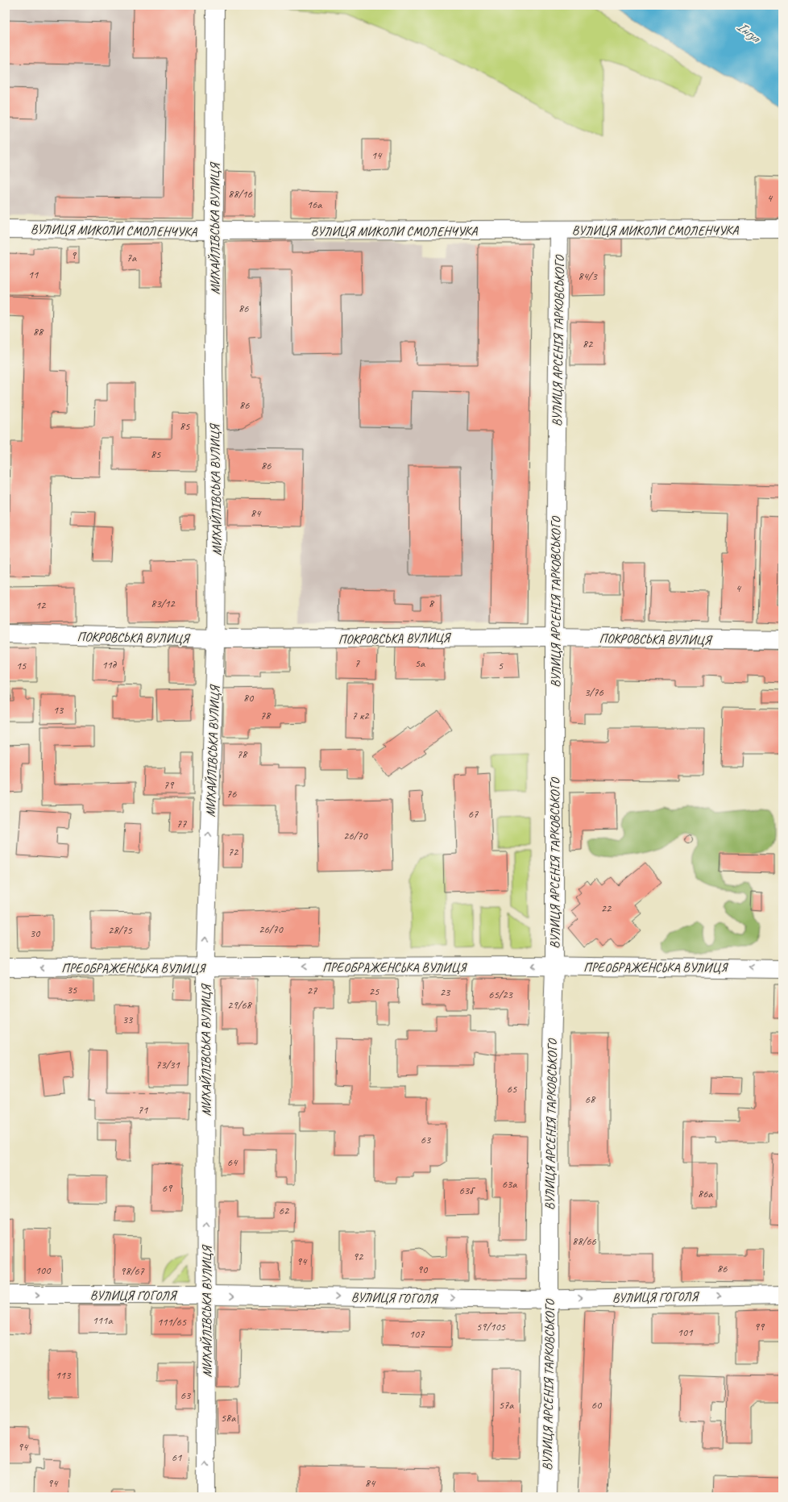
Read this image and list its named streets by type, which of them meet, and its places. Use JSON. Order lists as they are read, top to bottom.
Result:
{
  "streets": {
    "street": [
      "МИХАЙЛІВСЬКА ВУЛИЦЯ",
      "ВУЛИЦЯ МИКОЛИ СМОЛЕНЧУКА",
      "ВУЛИЦЯ АРСЕНІЯ ТАРКОВСЬКОГО",
      "ПОКРОВСЬКА ВУЛИЦЯ",
      "ПРЕОБРАЖЕНСЬКА ВУЛИЦЯ",
      "ВУЛИЦЯ ГОГОЛЯ"
    ]
  },
  "crossings": [
    ["МИХАЙЛІВСЬКА ВУЛИЦЯ", "ВУЛИЦЯ МИКОЛИ СМОЛЕНЧУКА"],
    ["МИХАЙЛІВСЬКА ВУЛИЦЯ", "ПОКРОВСЬКА ВУЛИЦЯ"],
    ["МИХАЙЛІВСЬКА ВУЛИЦЯ", "ПРЕОБРАЖЕНСЬКА ВУЛИЦЯ"],
    ["МИХАЙЛІВСЬКА ВУЛИЦЯ", "ВУЛИЦЯ ГОГОЛЯ"],
    ["ВУЛИЦЯ МИКОЛИ СМОЛЕНЧУКА", "ВУЛИЦЯ АРСЕНІЯ ТАРКОВСЬКОГО"],
    ["ВУЛИЦЯ АРСЕНІЯ ТАРКОВСЬКОГО", "ПОКРОВСЬКА ВУЛИЦЯ"],
    ["ВУЛИЦЯ АРСЕНІЯ ТАРКОВСЬКОГО", "ПРЕОБРАЖЕНСЬКА ВУЛИЦЯ"],
    ["ВУЛИЦЯ АРСЕНІЯ ТАРКОВСЬКОГО", "ВУЛИЦЯ ГОГОЛЯ"]
  ],
  "one_way": ["МИХАЙЛІВСЬКА ВУЛИЦЯ", "ПРЕОБРАЖЕНСЬКА ВУЛИЦЯ", "ВУЛИЦЯ ГОГОЛЯ"],
  "water": ["Інгул"],
  "house_numbers": [
    "14",
    "88/16",
    "4",
    "16а",
    "9",
    "7а",
    "11",
    "84/3",
    "86",
    "88",
    "82",
    "86",
    "85",
    "85",
    "86",
    "84",
    "4",
    "83/12",
    "8",
    "12",
    "7",
    "5а",
    "11д",
    "15",
    "5",
    "3/76",
    "80",
    "13",
    "78",
    "7 к2",
    "78",
    "79",
    "76",
    "67",
    "77",
    "26/70",
    "72",
    "22",
    "26/70",
    "28/75",
    "30",
    "35",
    "27",
    "25",
    "23",
    "65/23",
    "29/68",
    "33",
    "73/31",
    "65",
    "68",
    "71",
    "63",
    "64",
    "63а",
    "69",
    "63б",
    "86а",
    "62",
    "88/66",
    "92",
    "94",
    "86",
    "90",
    "100",
    "98/67",
    "111а",
    "111/65",
    "59/105",
    "99",
    "101",
    "107",
    "113",
    "63",
    "57а",
    "60",
    "58а",
    "94",
    "61",
    "94",
    "84"
  ]
}
